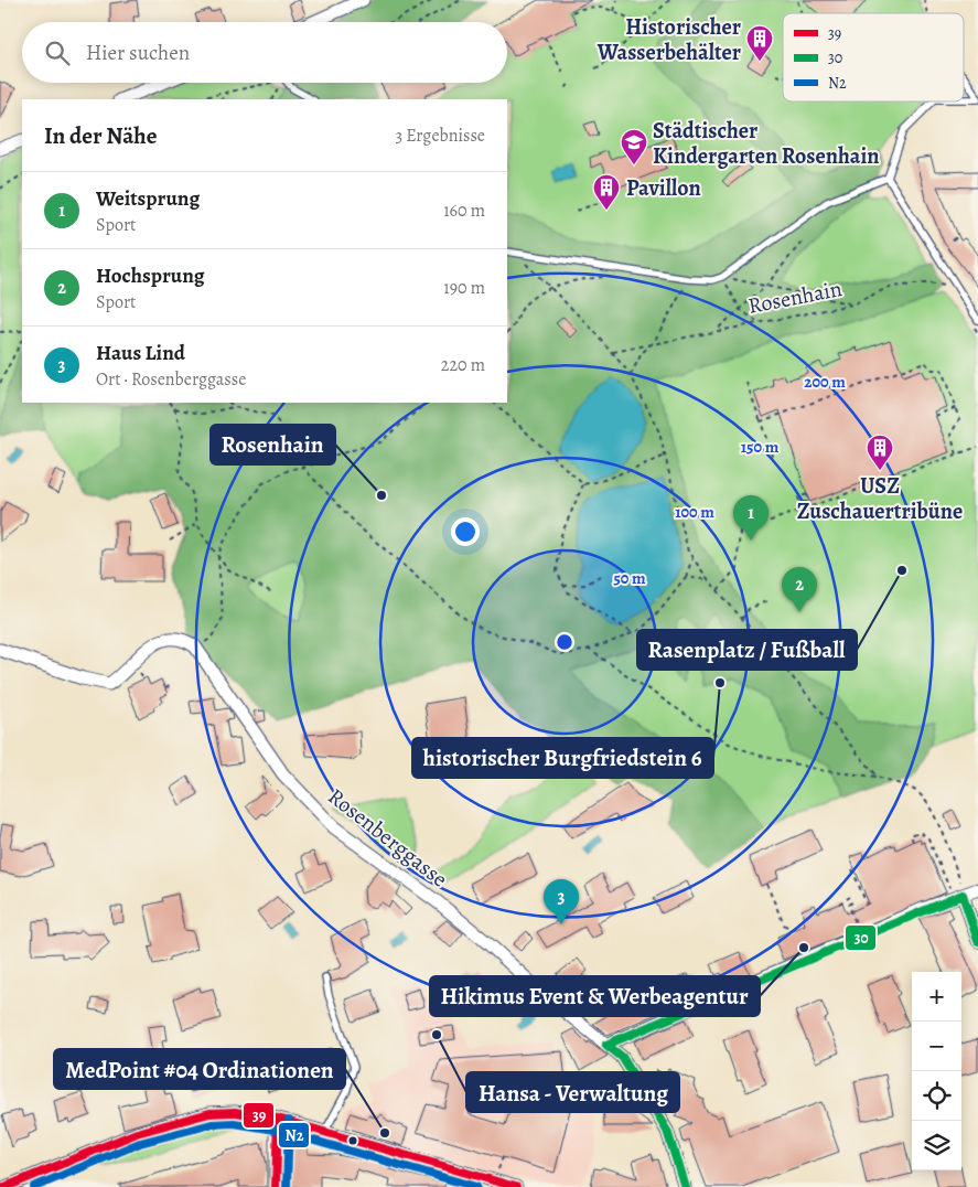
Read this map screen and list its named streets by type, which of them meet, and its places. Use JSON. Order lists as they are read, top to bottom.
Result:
{
  "streets": {
    "street": ["Rosenberggasse"],
    "path": ["Rosenhain"]
  },
  "places": {
    "building": ["Historischer Wasserbehälter", "Pavillon", "USZ Zuschauertribüne"],
    "school or university": ["Städtischer Kindergarten Rosenhain"],
    "other": [
      "Rosenhain",
      "Rasenplatz / Fußball",
      "historischer Burgfriedstein 6",
      "Hikimus Event & Werbeagentur",
      "Hansa - Verwaltung",
      "MedPoint #04 Ordinationen"
    ]
  },
  "lines": ["transit line 30", "transit line 39", "transit line N2"],
  "legend": ["39", "30", "N2"],
  "page": {
    "search": "Hier suchen",
    "heading": ["In der Nähe", "3 Ergebnisse"],
    "list": [
      {
        "mark": "1",
        "name": "Weitsprung",
        "note": "Sport",
        "value": "160 m"
      },
      {
        "mark": "2",
        "name": "Hochsprung",
        "note": "Sport",
        "value": "190 m"
      },
      {
        "mark": "3",
        "name": "Haus Lind",
        "note": "Ort · Rosenberggasse",
        "value": "220 m"
      }
    ],
    "pins": ["1", "2", "3"],
    "map_buttons": ["+", "−"]
  },
  "rings": [
    "200 m",
    "150 m",
    "100 m",
    "50 m"
  ]
}
